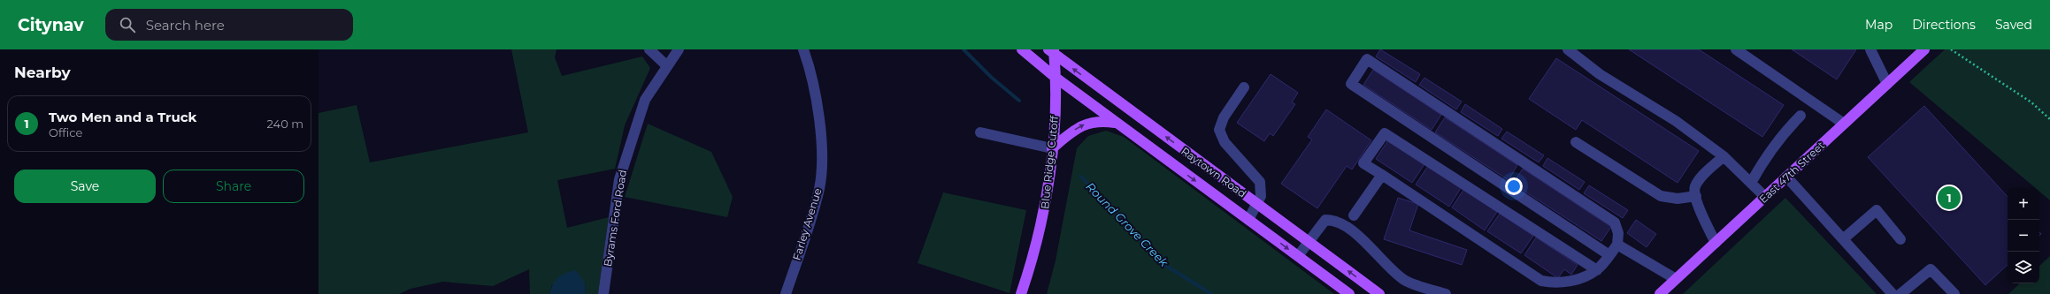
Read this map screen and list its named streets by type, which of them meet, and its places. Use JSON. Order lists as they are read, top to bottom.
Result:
{
  "streets": {
    "main road": ["Blue Ridge Cutoff", "Raytown Road", "East 47th Street"],
    "street": ["Byrams Ford Road", "Farley Avenue"]
  },
  "crossings": [
    ["Blue Ridge Cutoff", "Raytown Road"]
  ],
  "water": ["Round Grove Creek"],
  "page": {
    "header": "Citynav",
    "search": "Search here",
    "nav": ["Map", "Directions", "Saved"],
    "heading": "Nearby",
    "list": [
      {
        "mark": "1",
        "name": "Two Men and a Truck",
        "note": "Office",
        "value": "240 m"
      }
    ],
    "buttons": ["Save", "Share"],
    "pins": "1",
    "map_buttons": ["+", "−"]
  }
}
